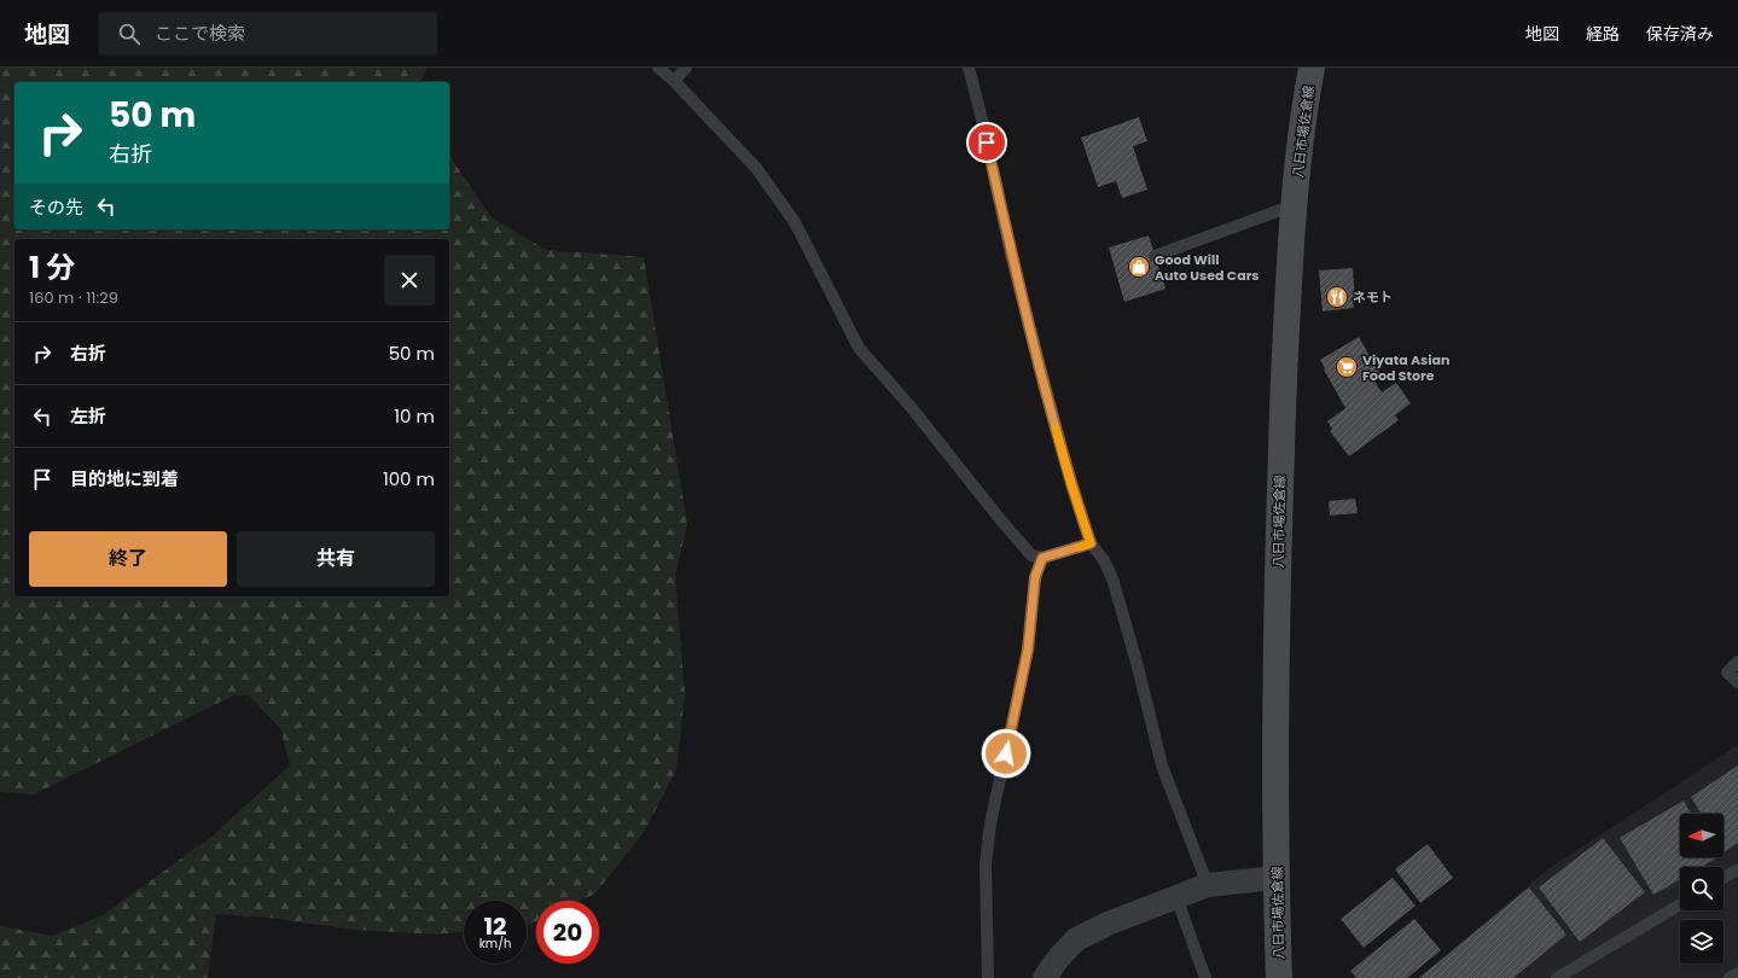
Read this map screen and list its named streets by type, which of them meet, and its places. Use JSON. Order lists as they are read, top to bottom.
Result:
{
  "streets": {
    "main road": ["八日市場佐倉線"]
  },
  "places": {
    "shop": ["Good Will Auto Used Cars"],
    "restaurant": ["ネモト"],
    "supermarket": ["Viyata Asian Food Store"]
  },
  "north": "left",
  "page": {
    "header": "地図",
    "search": "ここで検索",
    "nav": ["地図", "経路", "保存済み"],
    "turn": ["50 m", "右折"],
    "then": "その先",
    "heading": ["1 分", "160 m · 11:29"],
    "list": [
      {
        "name": "右折",
        "value": "50 m"
      },
      {
        "name": "左折",
        "value": "10 m"
      },
      {
        "name": "目的地に到着",
        "value": "100 m"
      }
    ],
    "buttons": ["終了", "共有"],
    "speed": "12 km/h",
    "limit": "20"
  }
}
